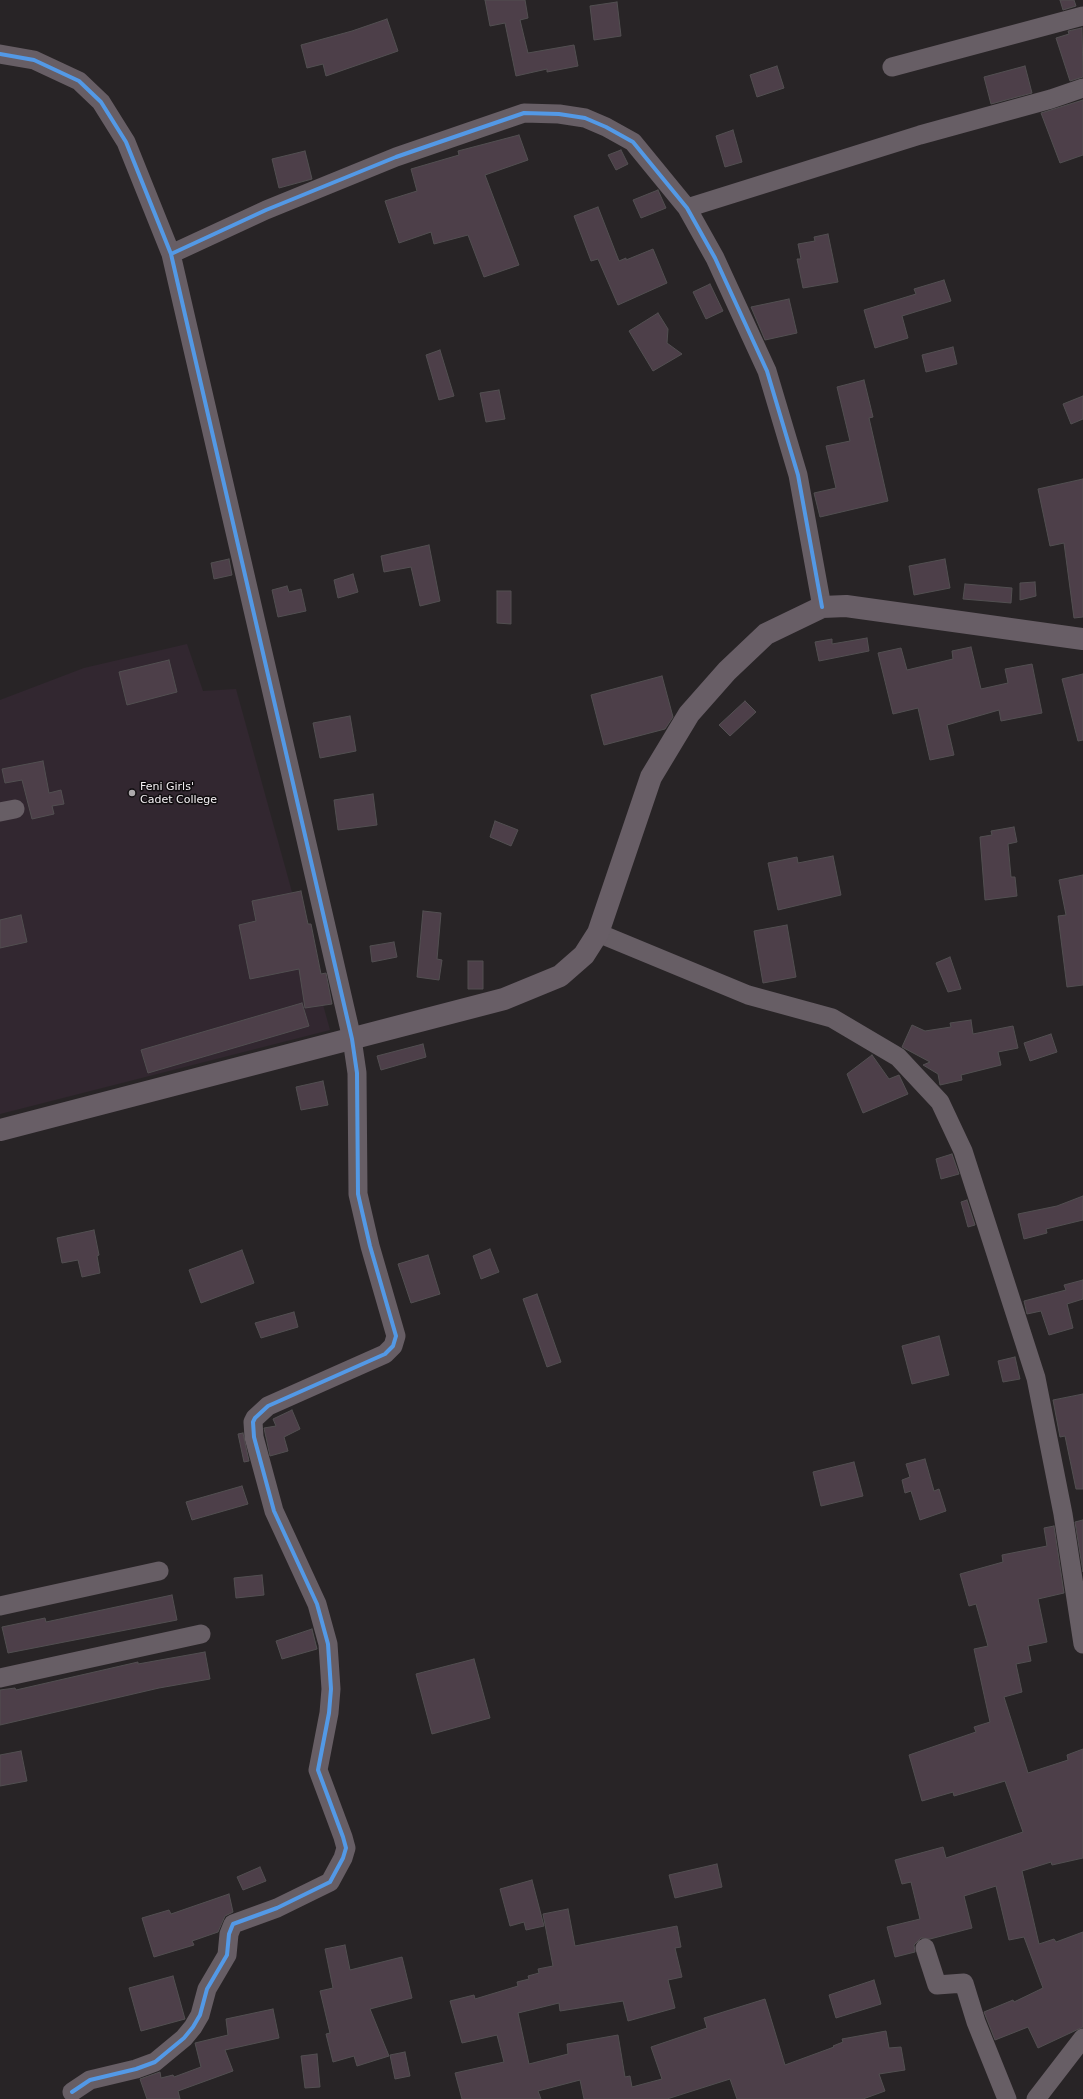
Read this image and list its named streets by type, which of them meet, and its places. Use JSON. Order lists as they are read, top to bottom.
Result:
{
  "places": ["Feni Girls' Cadet College"]
}
